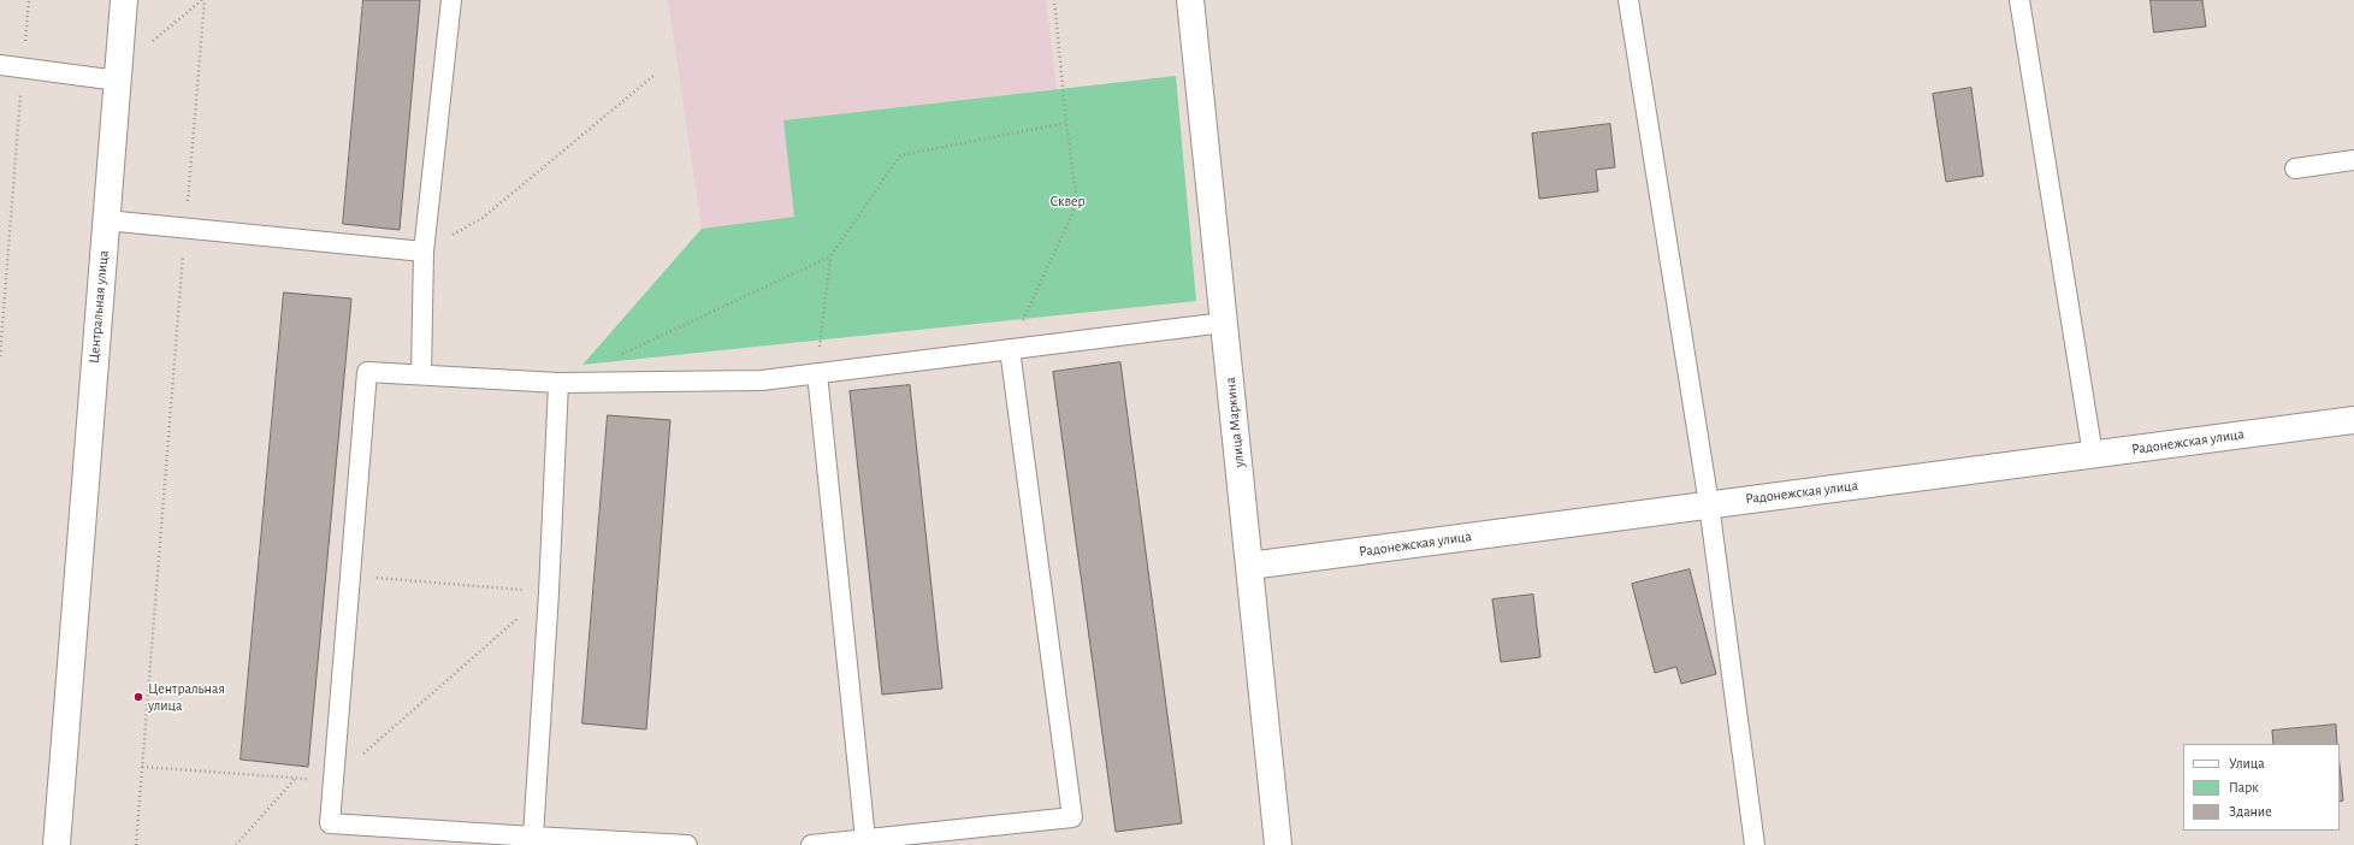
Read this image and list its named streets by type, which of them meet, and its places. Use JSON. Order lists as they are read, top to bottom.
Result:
{
  "streets": {
    "street": ["Центральная улица", "улица Маркина", "Радонежская улица"]
  },
  "crossings": [
    ["улица Маркина", "Радонежская улица"]
  ],
  "parks": ["Сквер"],
  "places": ["Центральная улица"],
  "legend": ["Улица", "Парк", "Здание"]
}
